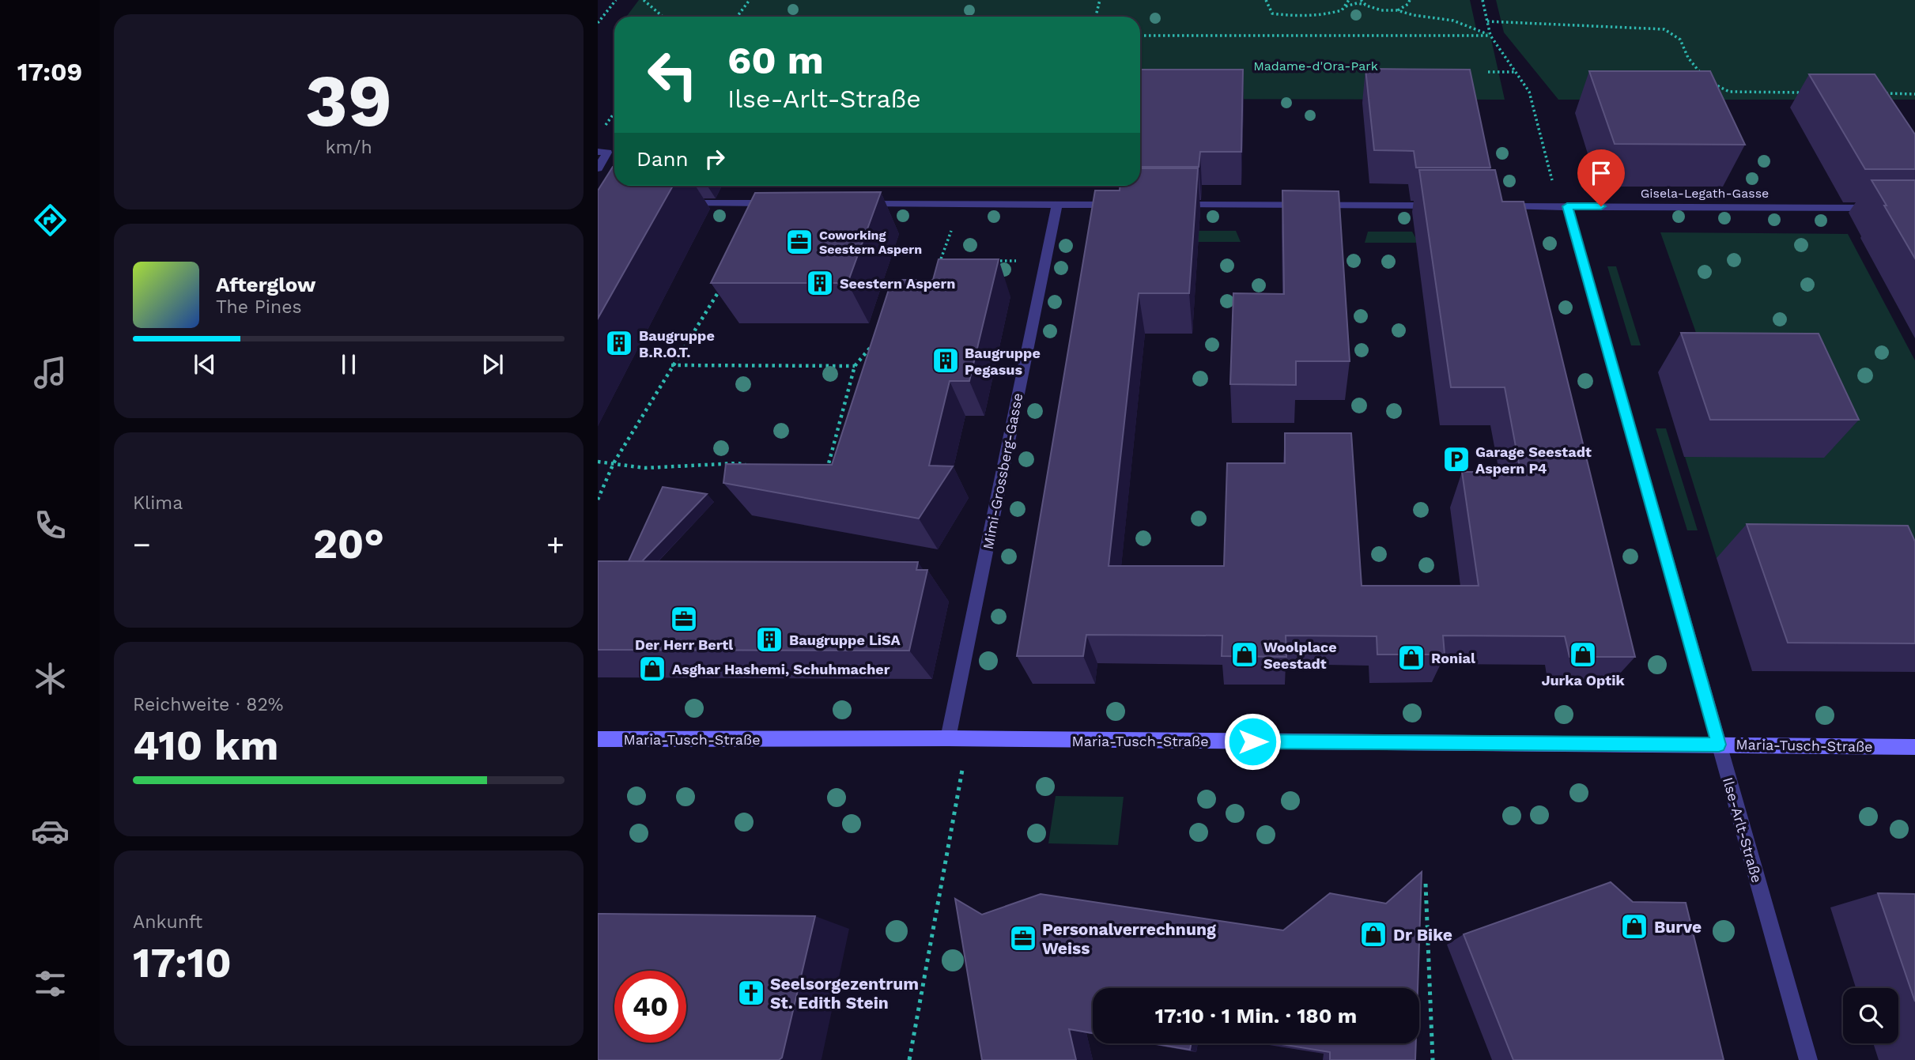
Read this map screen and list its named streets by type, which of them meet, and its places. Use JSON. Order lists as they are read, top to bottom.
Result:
{
  "streets": {
    "street": [
      "Gisela-Legath-Gasse",
      "Mimi-Grossberg-Gasse",
      "Maria-Tusch-Straße",
      "Ilse-Arlt-Straße"
    ]
  },
  "crossings": [
    ["Gisela-Legath-Gasse", "Ilse-Arlt-Straße"],
    ["Mimi-Grossberg-Gasse", "Maria-Tusch-Straße"],
    ["Maria-Tusch-Straße", "Ilse-Arlt-Straße"]
  ],
  "parks": ["Madame-d'Ora-Park"],
  "places": {
    "office": ["Coworking Seestern Aspern", "Der Herr Bertl", "Personalverrechnung Weiss"],
    "building": [
      "Seestern Aspern",
      "Baugruppe B.R.O.T.",
      "Baugruppe Pegasus",
      "Baugruppe LiSA"
    ],
    "parking": ["Garage Seestadt Aspern P4"],
    "shop": [
      "Woolplace Seestadt",
      "Jurka Optik",
      "Ronial",
      "Asghar Hashemi, Schuhmacher",
      "Burve",
      "Dr Bike"
    ],
    "church": ["Seelsorgezentrum St. Edith Stein"]
  },
  "page": {
    "tabs": "17:09",
    "tile": [
      ["39", "km/h"],
      "Klima",
      ["Reichweite · 82%", "410 km"],
      ["Ankunft", "17:10"]
    ],
    "turn": ["60 m", "Ilse-Arlt-Straße"],
    "then": "Dann",
    "song": ["Afterglow", "The Pines"],
    "heat": ["−", "20°", "+"],
    "limit": "40",
    "trip": "17:10 · 1 Min. · 180 m"
  }
}
